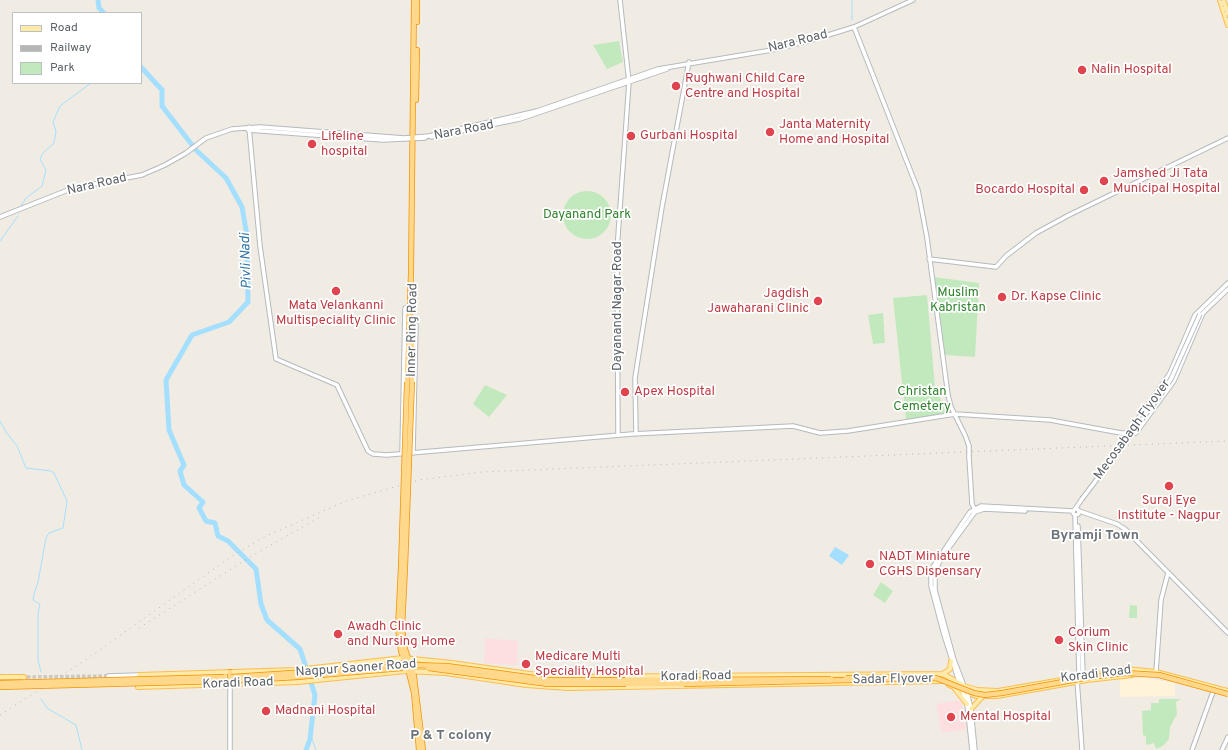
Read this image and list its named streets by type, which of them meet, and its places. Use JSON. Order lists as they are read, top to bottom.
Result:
{
  "streets": {
    "highway": ["Inner Ring Road", "Nagpur Saoner Road", "Sadar Flyover"],
    "main road": ["Koradi Road"],
    "street": ["Nara Road", "Dayanand Nagar Road", "Mecosabagh Flyover"]
  },
  "crossings": [
    ["Nara Road", "Dayanand Nagar Road"],
    ["Nara Road", "Inner Ring Road"],
    ["Inner Ring Road", "Koradi Road"],
    ["Nagpur Saoner Road", "Koradi Road"],
    ["Nagpur Saoner Road", "Sadar Flyover"],
    ["Koradi Road", "Sadar Flyover"]
  ],
  "districts": ["Byramji Town", "P & T colony"],
  "water": ["Pivli Nadi"],
  "parks": ["Dayanand Park", "Muslim Kabristan", "Christan Cemetery"],
  "places": [
    "Nalin Hospital",
    "Rughwani Child Care Centre and Hospital",
    "Janta Maternity Home and Hospital",
    "Gurbani Hospital",
    "Lifeline hospital",
    "Jamshed Ji Tata Municipal Hospital",
    "Bocardo Hospital",
    "Mata Velankanni Multispeciality Clinic",
    "Dr. Kapse Clinic",
    "Jagdish Jawaharani Clinic",
    "Apex Hospital",
    "Suraj Eye Institute - Nagpur",
    "NADT Miniature CGHS Dispensary",
    "Awadh Clinic and Nursing Home",
    "Corium Skin Clinic",
    "Medicare Multi Speciality Hospital",
    "Madnani Hospital",
    "Mental Hospital"
  ],
  "legend": ["Road", "Railway", "Park"]
}
